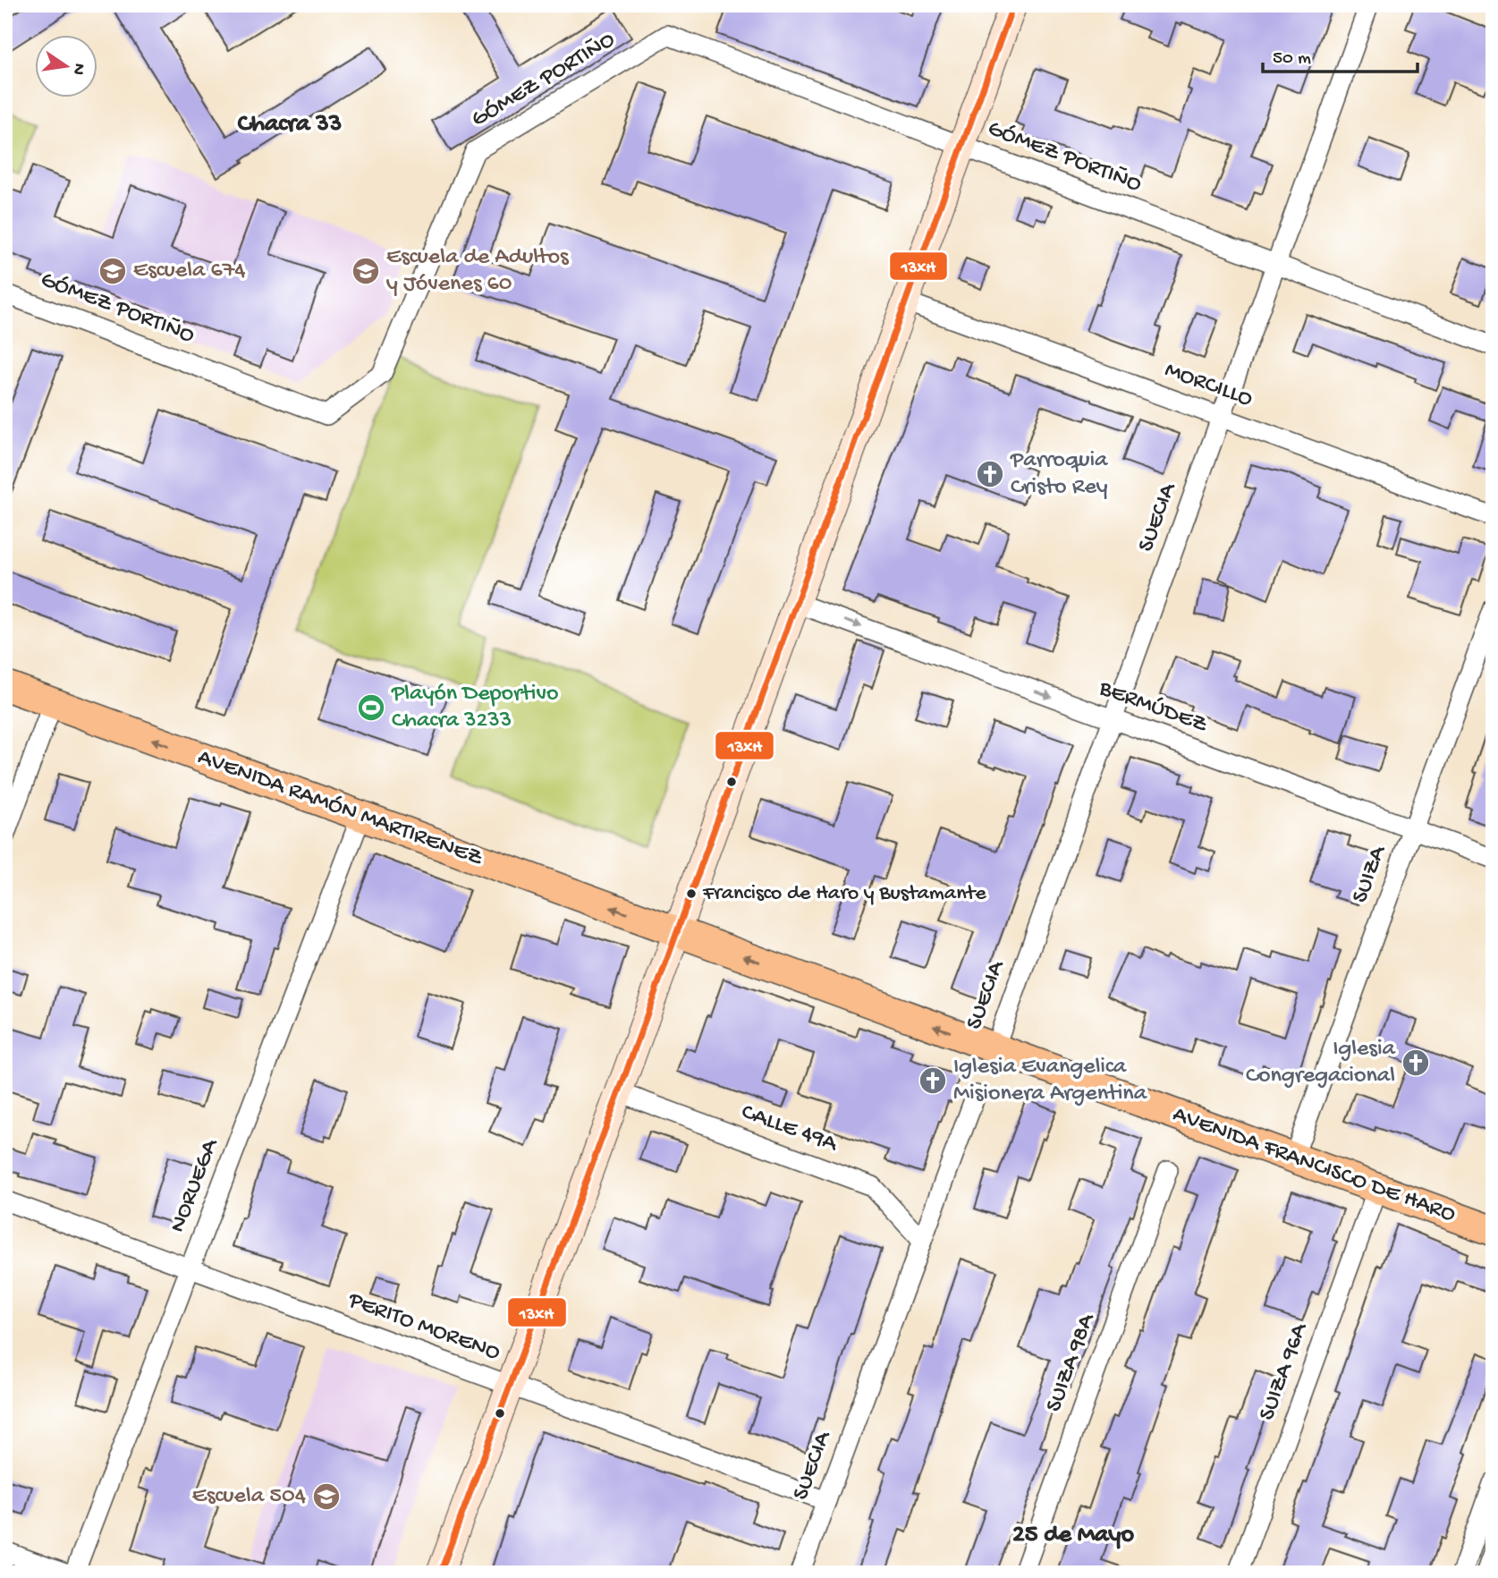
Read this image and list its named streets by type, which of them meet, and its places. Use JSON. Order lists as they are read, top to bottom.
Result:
{
  "streets": {
    "main road": ["AVENIDA RAMÓN MARTIRENEZ", "AVENIDA FRANCISCO DE HARO"],
    "street": [
      "GÓMEZ PORTIÑO",
      "MORCILLO",
      "SUECIA",
      "BERMÚDEZ",
      "SUIZA",
      "CALLE 49A",
      "NORUEGA",
      "PERITO MORENO",
      "SUIZA 98A",
      "SUIZA 96A"
    ]
  },
  "crossings": [
    ["GÓMEZ PORTIÑO", "SUECIA"],
    ["MORCILLO", "SUECIA"],
    ["SUECIA", "BERMÚDEZ"],
    ["SUECIA", "CALLE 49A"],
    ["SUECIA", "AVENIDA FRANCISCO DE HARO"],
    ["SUECIA", "PERITO MORENO"],
    ["BERMÚDEZ", "SUIZA"],
    ["AVENIDA RAMÓN MARTIRENEZ", "AVENIDA FRANCISCO DE HARO"],
    ["AVENIDA RAMÓN MARTIRENEZ", "NORUEGA"],
    ["SUIZA", "AVENIDA FRANCISCO DE HARO"],
    ["AVENIDA FRANCISCO DE HARO", "SUIZA 96A"],
    ["NORUEGA", "PERITO MORENO"]
  ],
  "one_way": ["BERMÚDEZ", "AVENIDA RAMÓN MARTIRENEZ", "AVENIDA FRANCISCO DE HARO"],
  "districts": ["Chacra 33", "25 de Mayo"],
  "places": {
    "school or university": ["Escuela 674", "Escuela de Adultos y Jóvenes 60", "Escuela 504"],
    "church": ["Parroquia Cristo Rey", "Iglesia Congregacional", "Iglesia Evangelica Misionera Argentina"],
    "sports": ["Playón Deportivo Chacra 3233"],
    "other": ["Francisco de Haro y Bustamante"]
  },
  "lines": ["transit line 13xH"],
  "scale_bar": "50 m",
  "north": "right"
}
